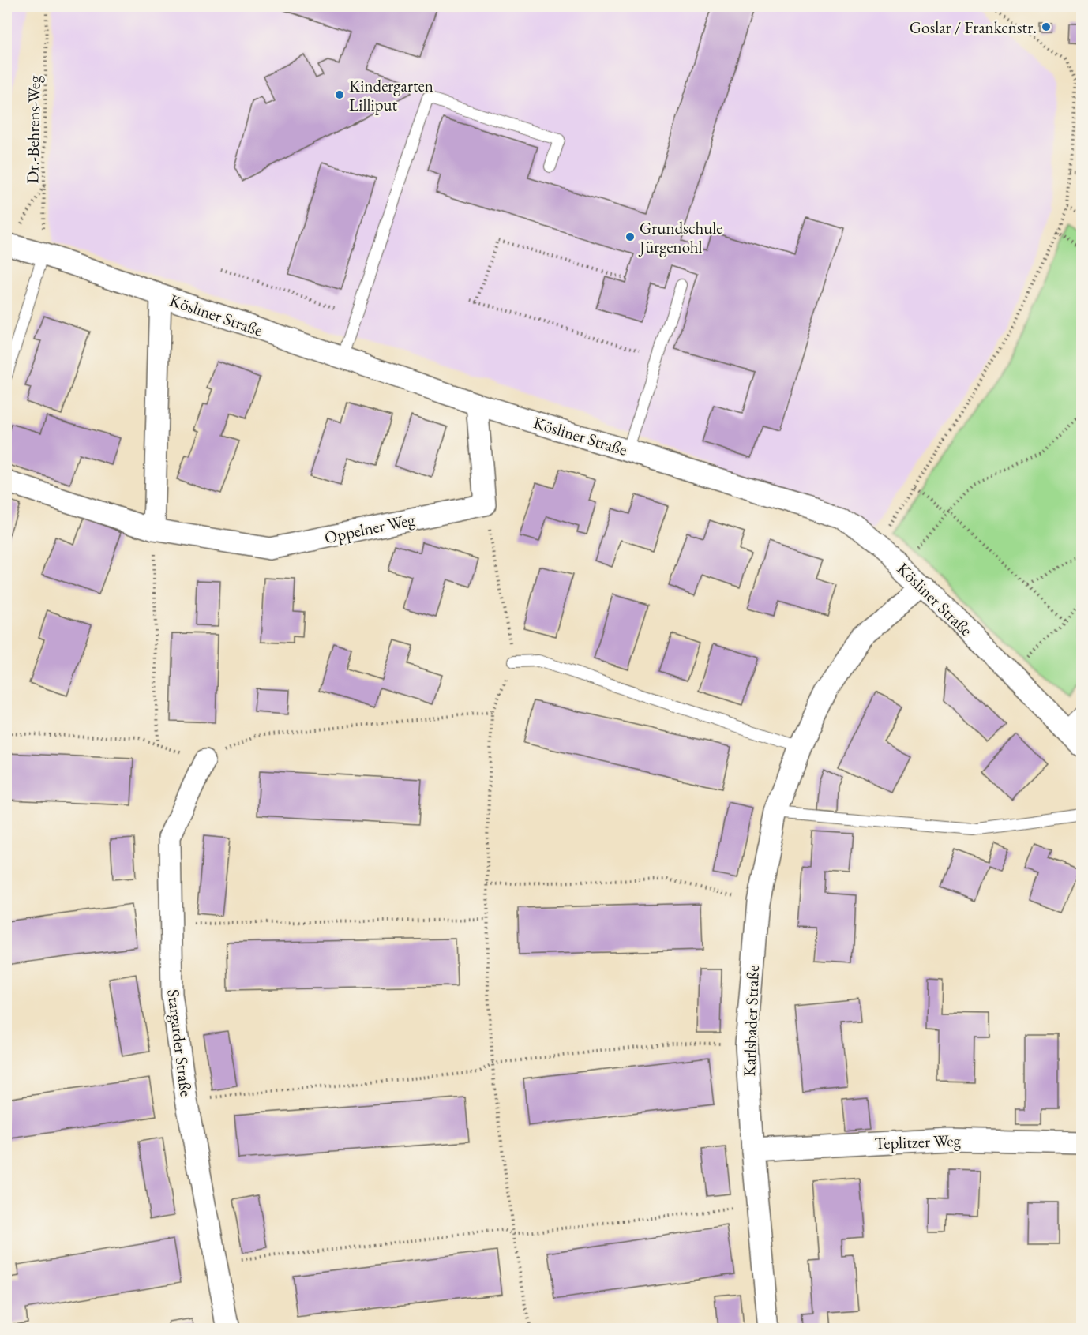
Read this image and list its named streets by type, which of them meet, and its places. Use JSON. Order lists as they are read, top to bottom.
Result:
{
  "streets": {
    "street": [
      "Kösliner Straße",
      "Oppelner Weg",
      "Karlsbader Straße",
      "Stargarder Straße",
      "Teplitzer Weg"
    ],
    "path": ["Dr.-Behrens-Weg"]
  },
  "crossings": [
    ["Dr.-Behrens-Weg", "Kösliner Straße"],
    ["Kösliner Straße", "Karlsbader Straße"],
    ["Karlsbader Straße", "Teplitzer Weg"]
  ],
  "places": ["Goslar / Frankenstr.", "Kindergarten Lilliput", "Grundschule Jürgenohl"]
}
